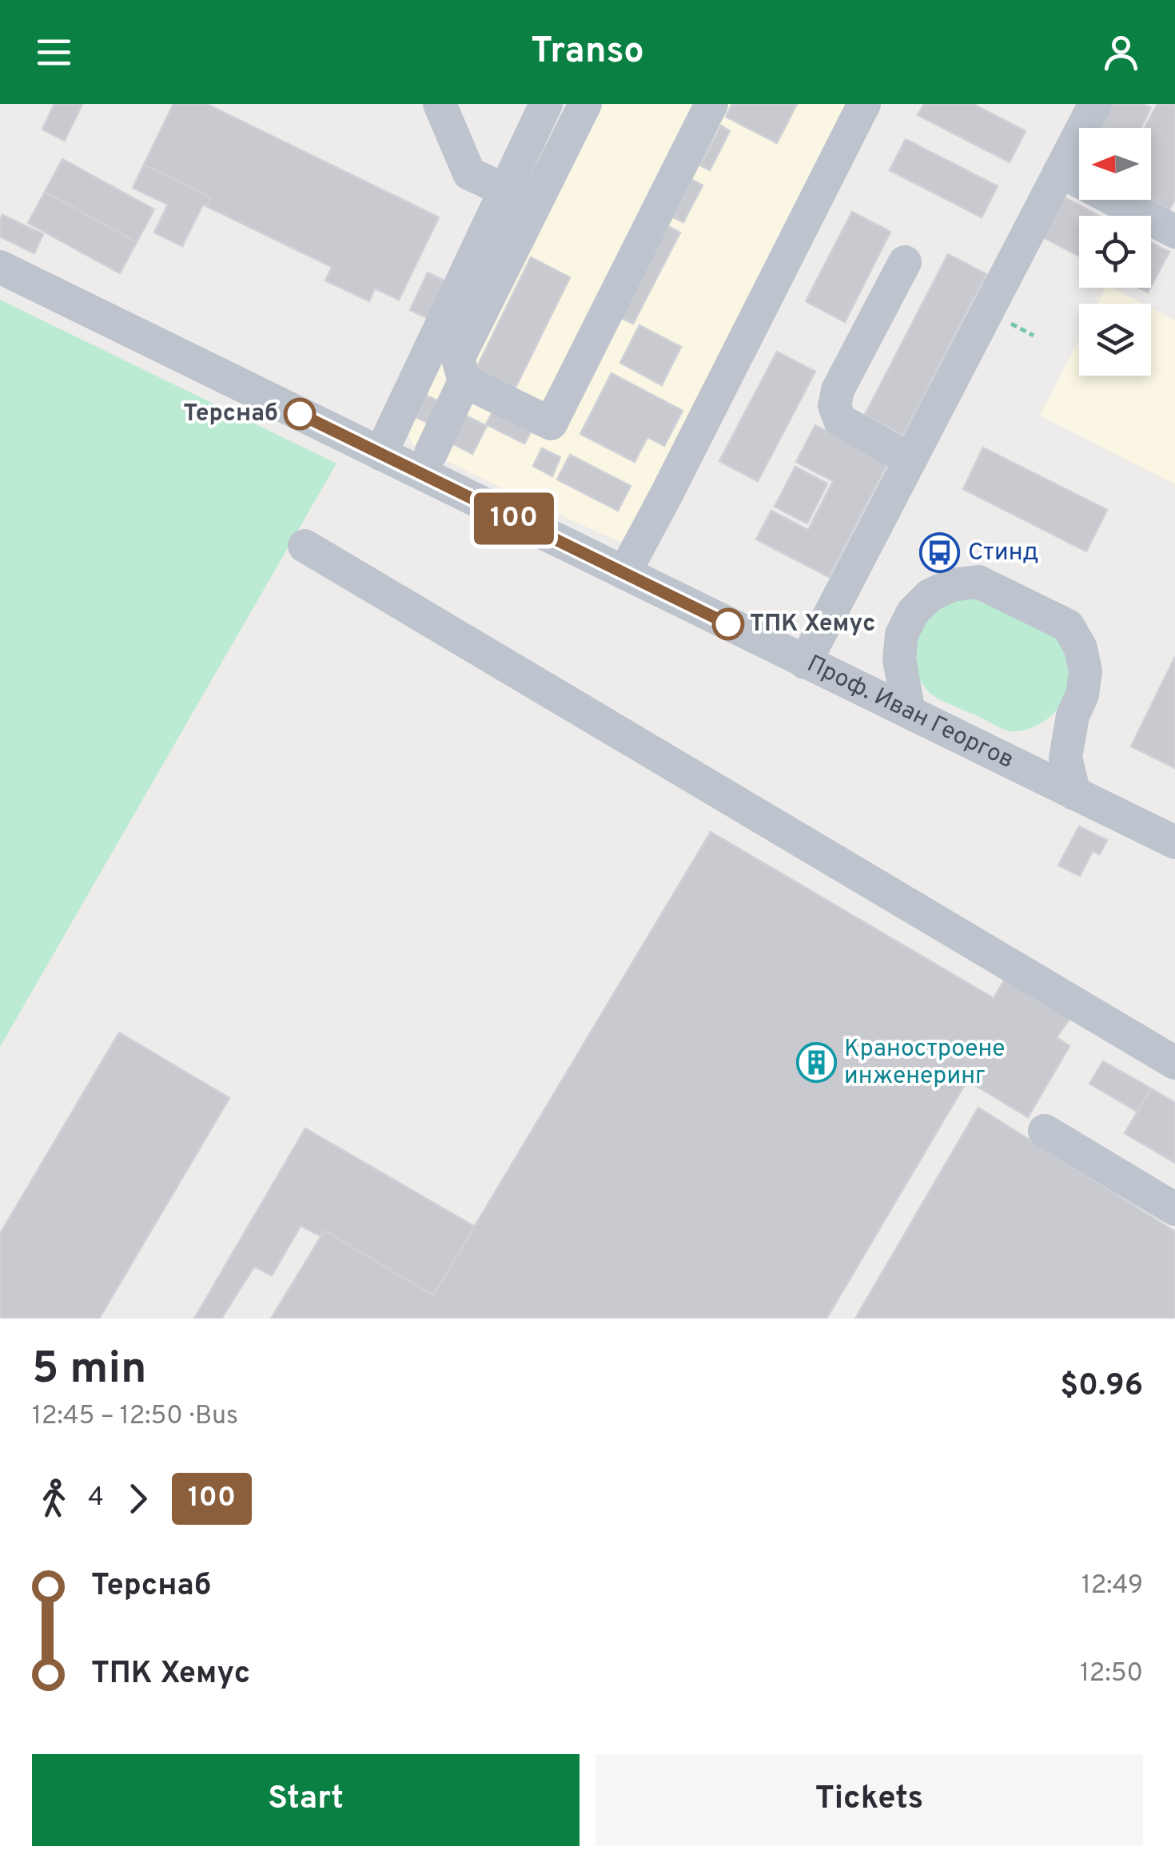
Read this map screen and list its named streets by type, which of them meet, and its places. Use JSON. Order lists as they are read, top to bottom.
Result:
{
  "streets": {
    "street": ["Проф. Иван Георгов"]
  },
  "places": {
    "other": ["Терснаб", "ТПК Хемус"],
    "bus stop": ["Стинд"],
    "building": ["Краностроене инженеринг"]
  },
  "lines": ["bus line 100"],
  "north": "left",
  "page": {
    "header": "Transo",
    "on_map": "100",
    "heading": ["5 min", "12:45 – 12:50 · Bus", "$0.96"],
    "legs": ["4", "100"],
    "list": [
      {
        "name": "Терснаб",
        "value": "12:49"
      },
      {
        "name": "ТПК Хемус",
        "value": "12:50"
      }
    ],
    "buttons": ["Start", "Tickets"]
  }
}
